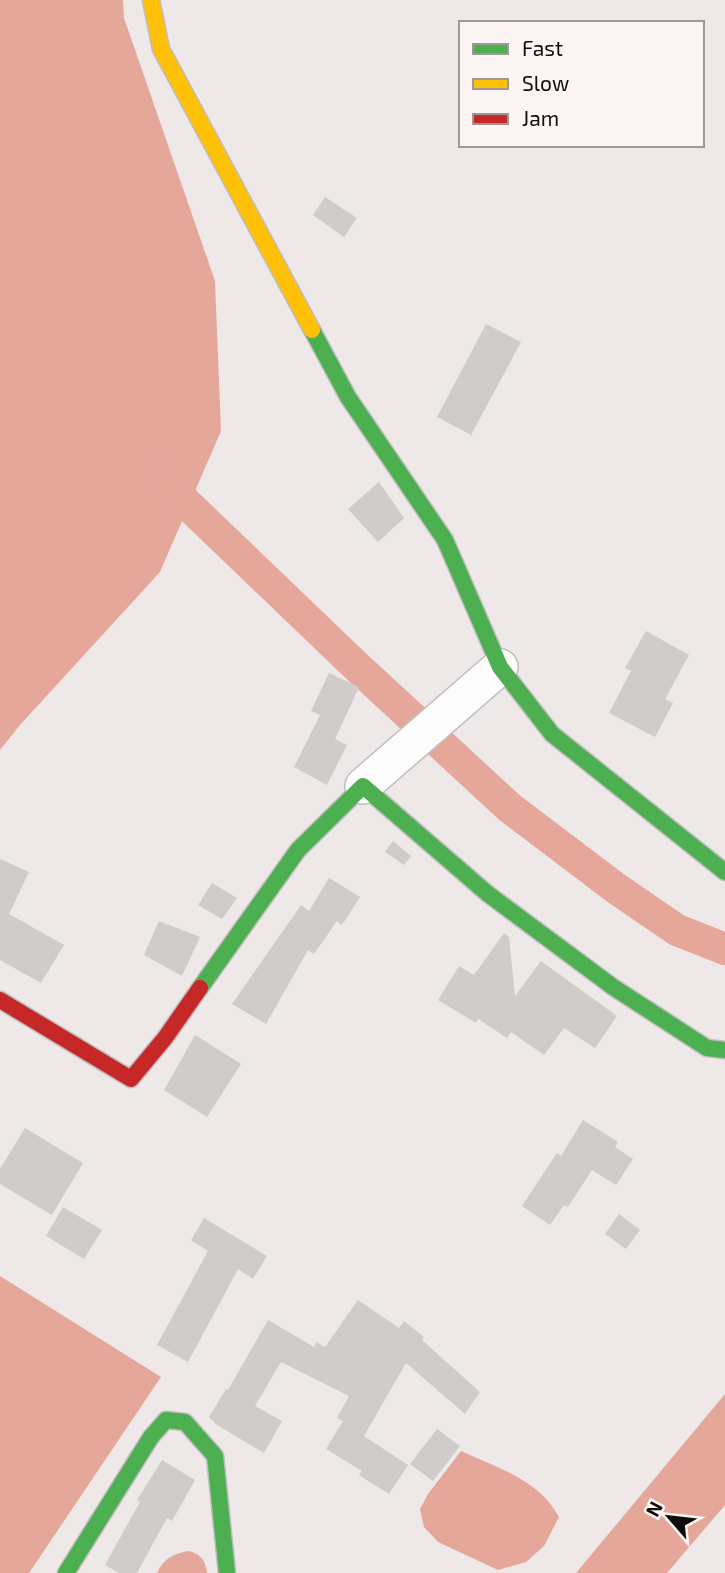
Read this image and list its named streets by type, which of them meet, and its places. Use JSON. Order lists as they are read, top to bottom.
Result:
{
  "legend": ["Fast", "Slow", "Jam"],
  "north": "top left"
}
